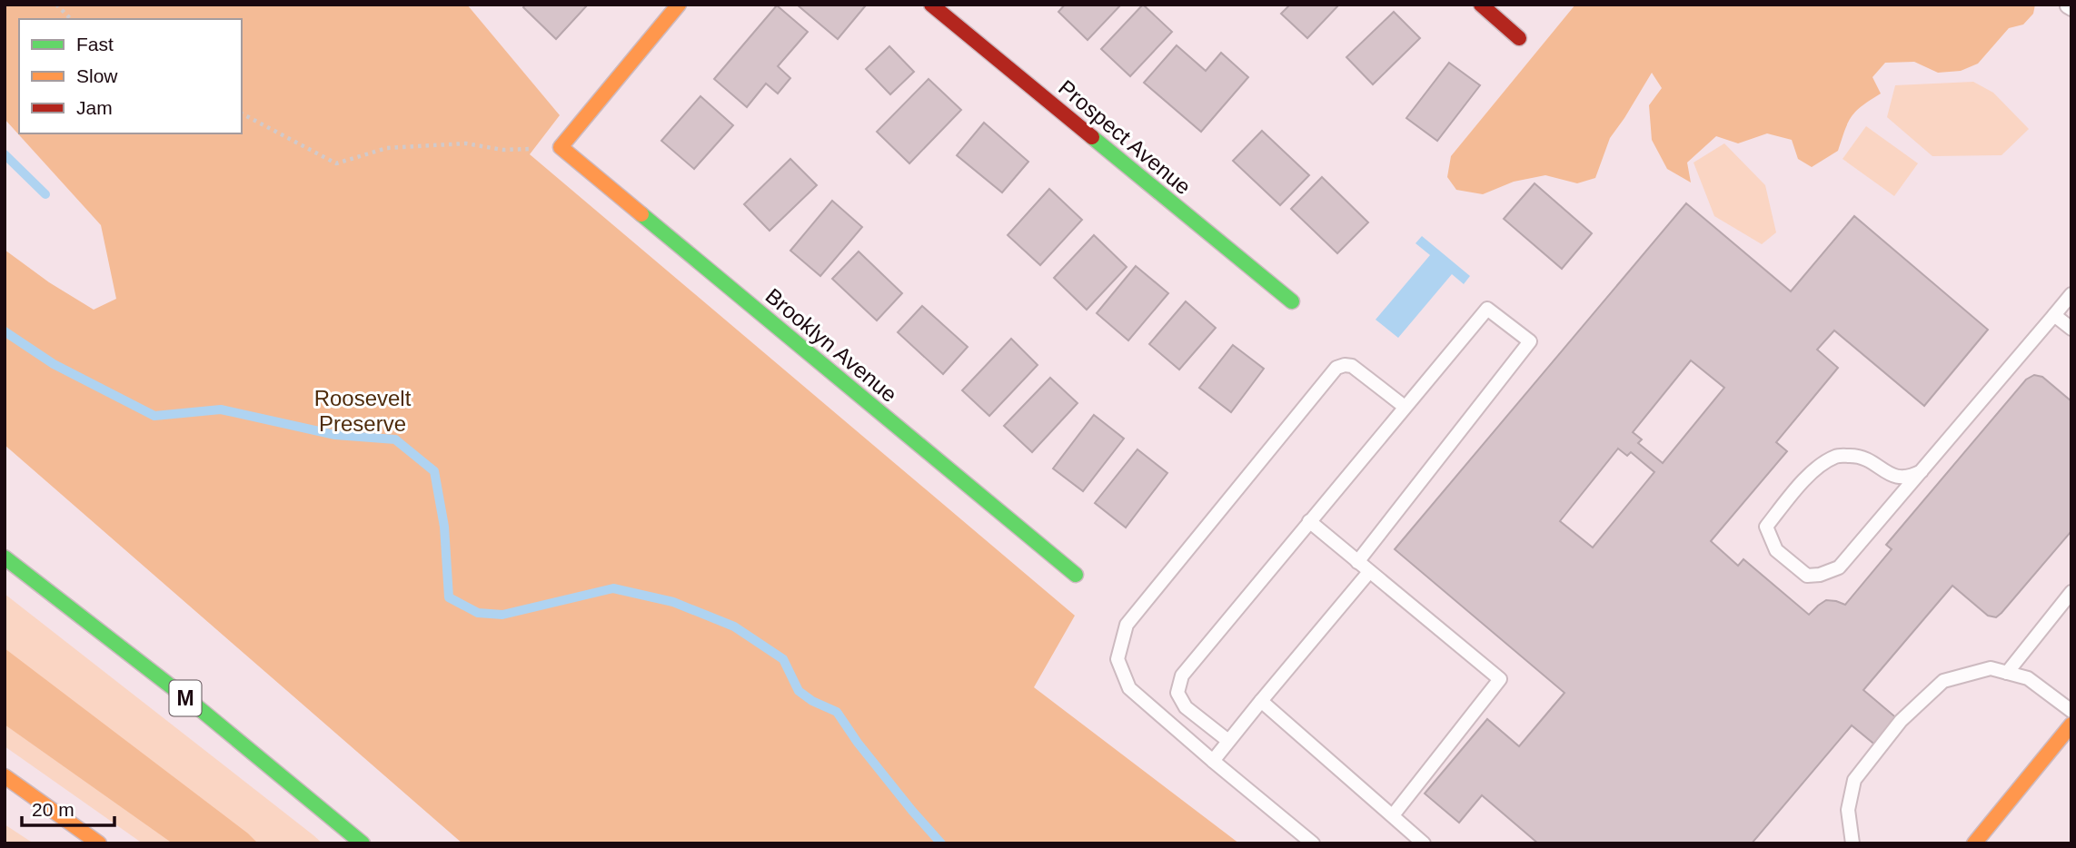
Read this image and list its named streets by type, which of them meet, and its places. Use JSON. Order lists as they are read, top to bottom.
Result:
{
  "streets": {
    "main road": ["Prospect Avenue", "Brooklyn Avenue", "M"]
  },
  "parks": ["Roosevelt Preserve"],
  "legend": ["Fast", "Slow", "Jam"],
  "scale_bar": "20 m"
}
